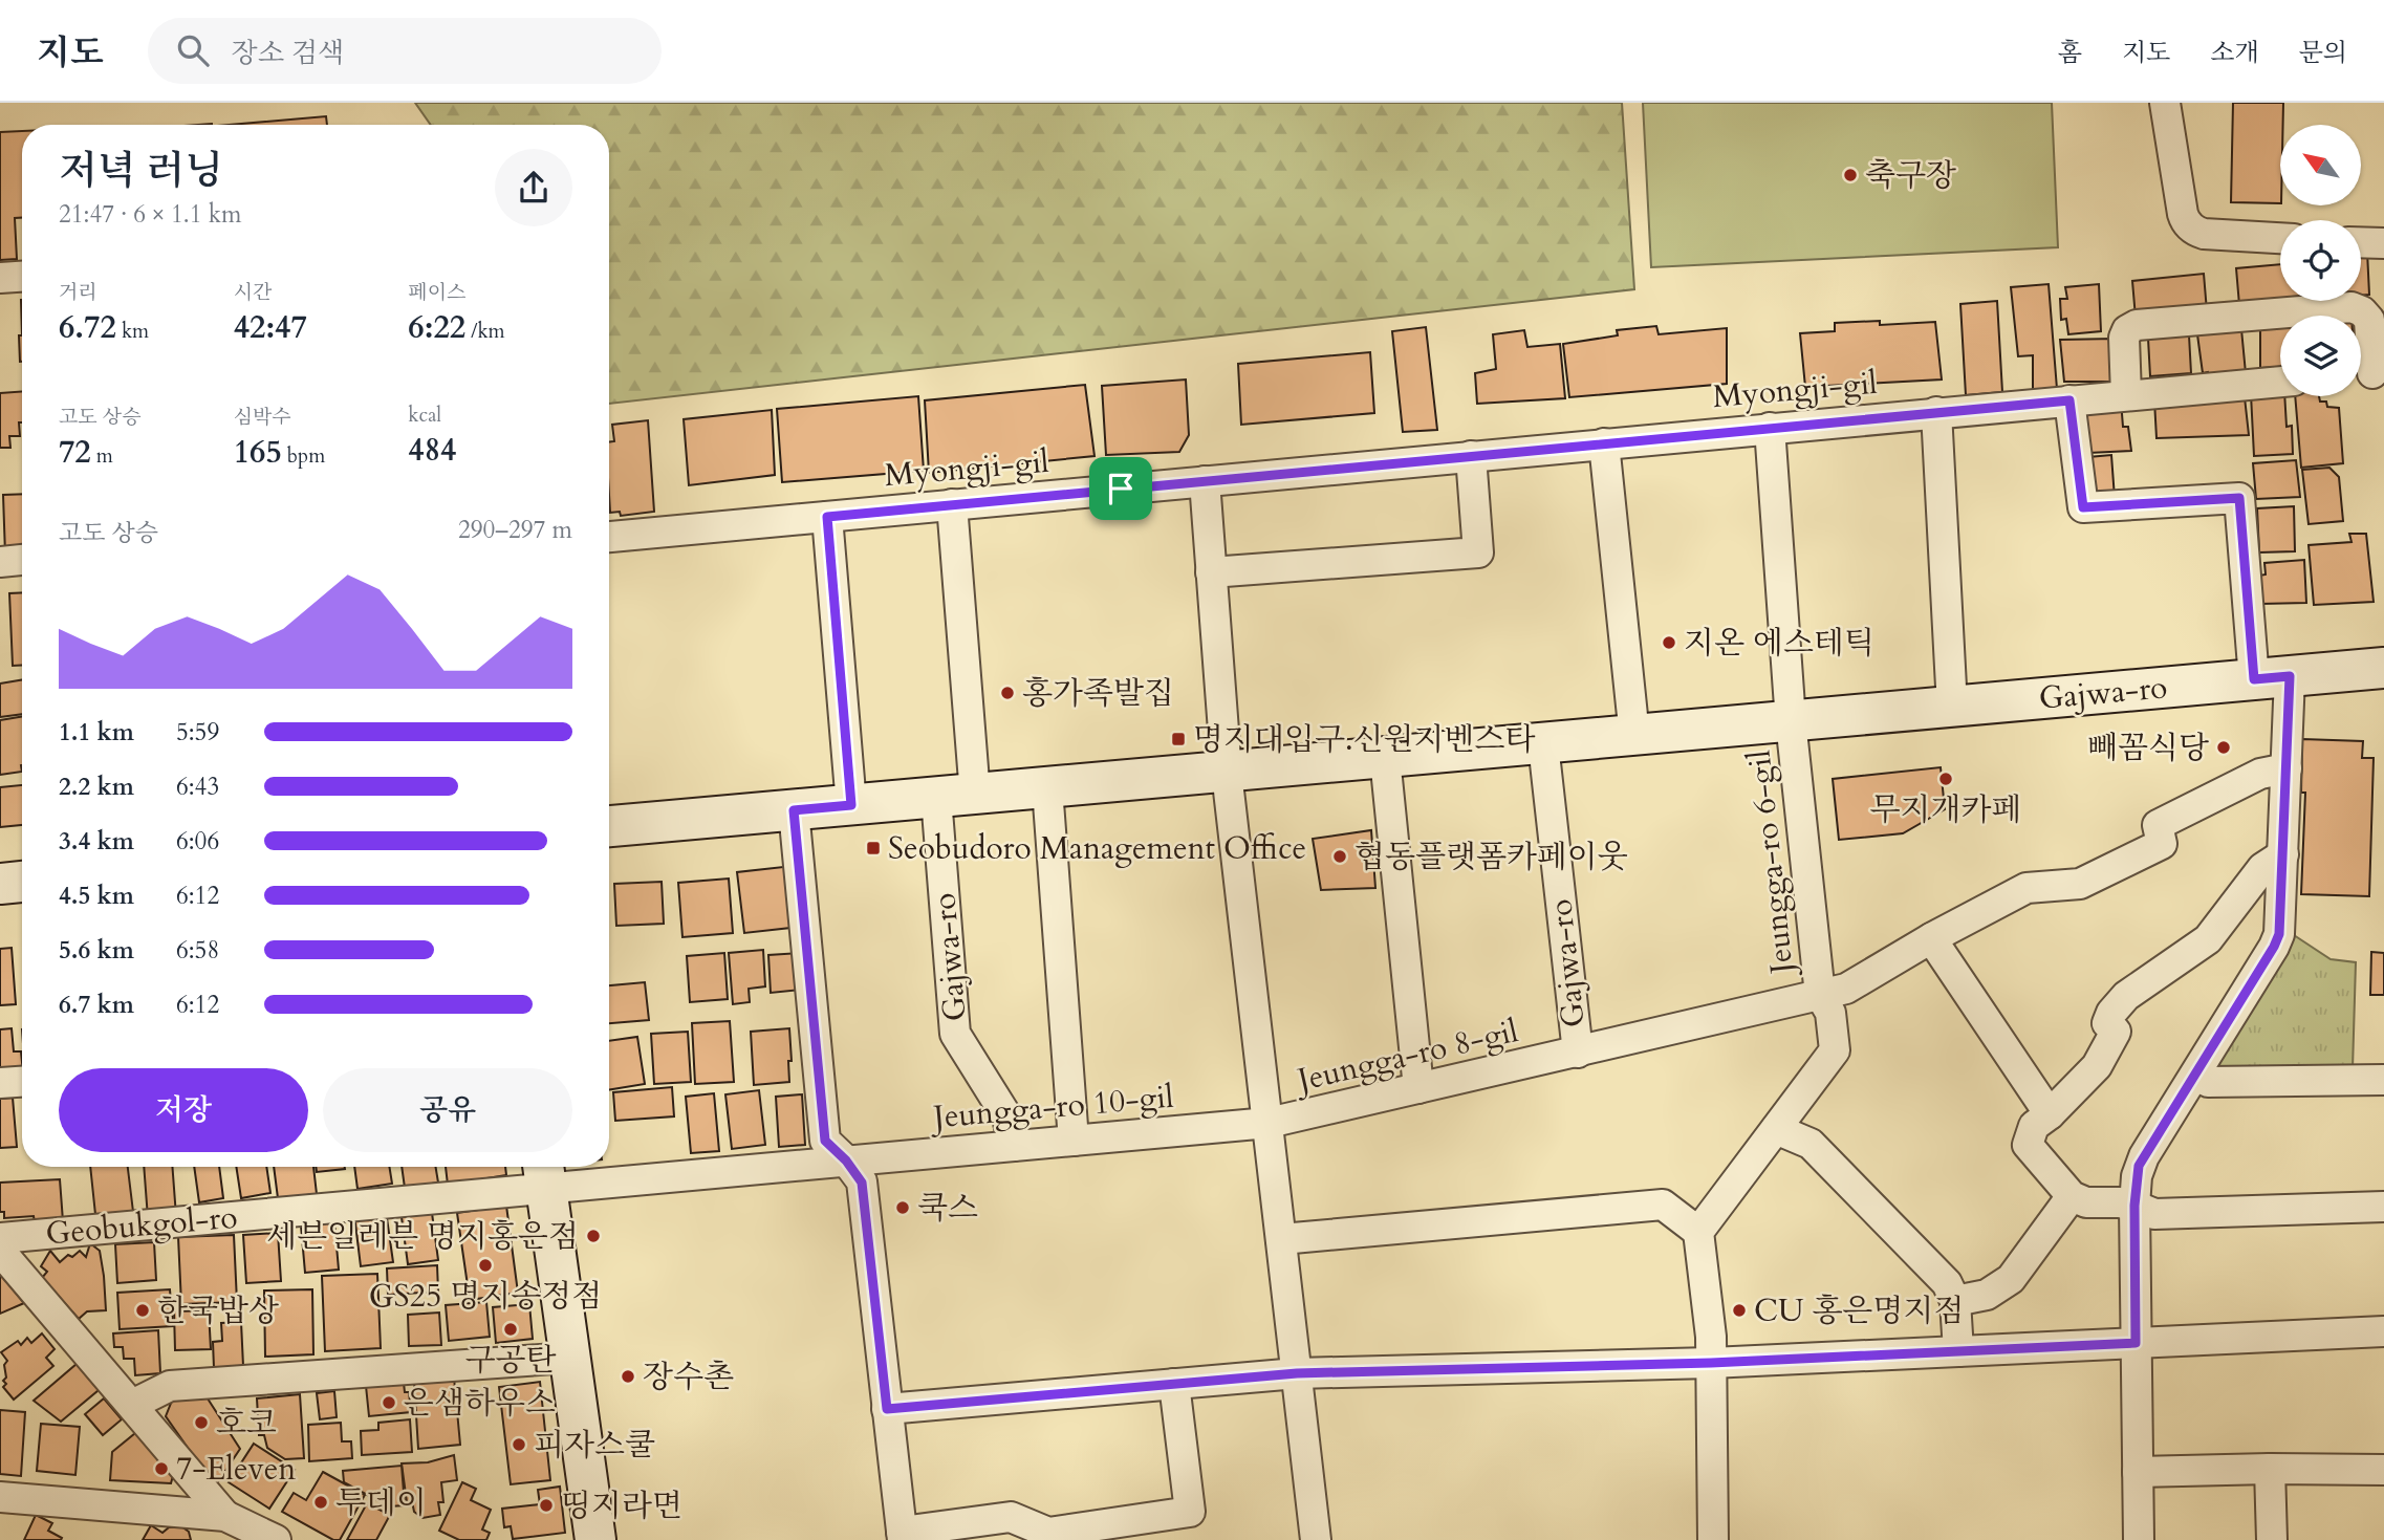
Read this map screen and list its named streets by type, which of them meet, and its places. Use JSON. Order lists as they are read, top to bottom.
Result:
{
  "streets": {
    "main road": ["Gajwa-ro"],
    "street": [
      "Myongji-gil",
      "Jeungga-ro 6-gil",
      "Jeungga-ro 8-gil",
      "Jeungga-ro 10-gil",
      "Geobukgol-ro"
    ]
  },
  "crossings": [
    ["Myongji-gil", "Gajwa-ro"],
    ["Gajwa-ro", "Jeungga-ro 6-gil"],
    ["Gajwa-ro", "Jeungga-ro 8-gil"],
    ["Gajwa-ro", "Jeungga-ro 10-gil"],
    ["Jeungga-ro 6-gil", "Jeungga-ro 8-gil"],
    ["Jeungga-ro 8-gil", "Jeungga-ro 10-gil"],
    ["Jeungga-ro 10-gil", "Geobukgol-ro"]
  ],
  "places": {
    "other": [
      "축구장",
      "지온 에스테틱",
      "홍가족발집",
      "빼꼼식당",
      "무지개카페",
      "협동플랫폼카페이웃",
      "쿡스",
      "세븐일레븐 명지홍은점",
      "GS25 명지송정점",
      "한국밥상",
      "CU 홍은명지점",
      "구공탄",
      "장수촌",
      "은샘하우스",
      "호코",
      "피자스쿨",
      "7-Eleven",
      "투데이",
      "띵지라면"
    ],
    "transit": ["명지대입구.신원지벤스타", "Seobudoro Management Office"]
  },
  "north": "top left",
  "page": {
    "header": "지도",
    "search": "장소 검색",
    "nav": [
      "홈",
      "지도",
      "소개",
      "문의"
    ],
    "heading": ["저녁 러닝", "21:47 · 6 × 1.1 km"],
    "stats": [
      ["거리", "6.72 km"],
      ["시간", "42:47"],
      ["페이스", "6:22 /km"],
      ["고도 상승", "72 m"],
      ["심박수", "165 bpm"],
      ["kcal", "484"]
    ],
    "chart": ["고도 상승", "290–297 m"],
    "list": [
      {
        "name": "1.1 km",
        "note": "5:59"
      },
      {
        "name": "2.2 km",
        "note": "6:43"
      },
      {
        "name": "3.4 km",
        "note": "6:06"
      },
      {
        "name": "4.5 km",
        "note": "6:12"
      },
      {
        "name": "5.6 km",
        "note": "6:58"
      },
      {
        "name": "6.7 km",
        "note": "6:12"
      }
    ],
    "buttons": ["저장", "공유"]
  }
}
